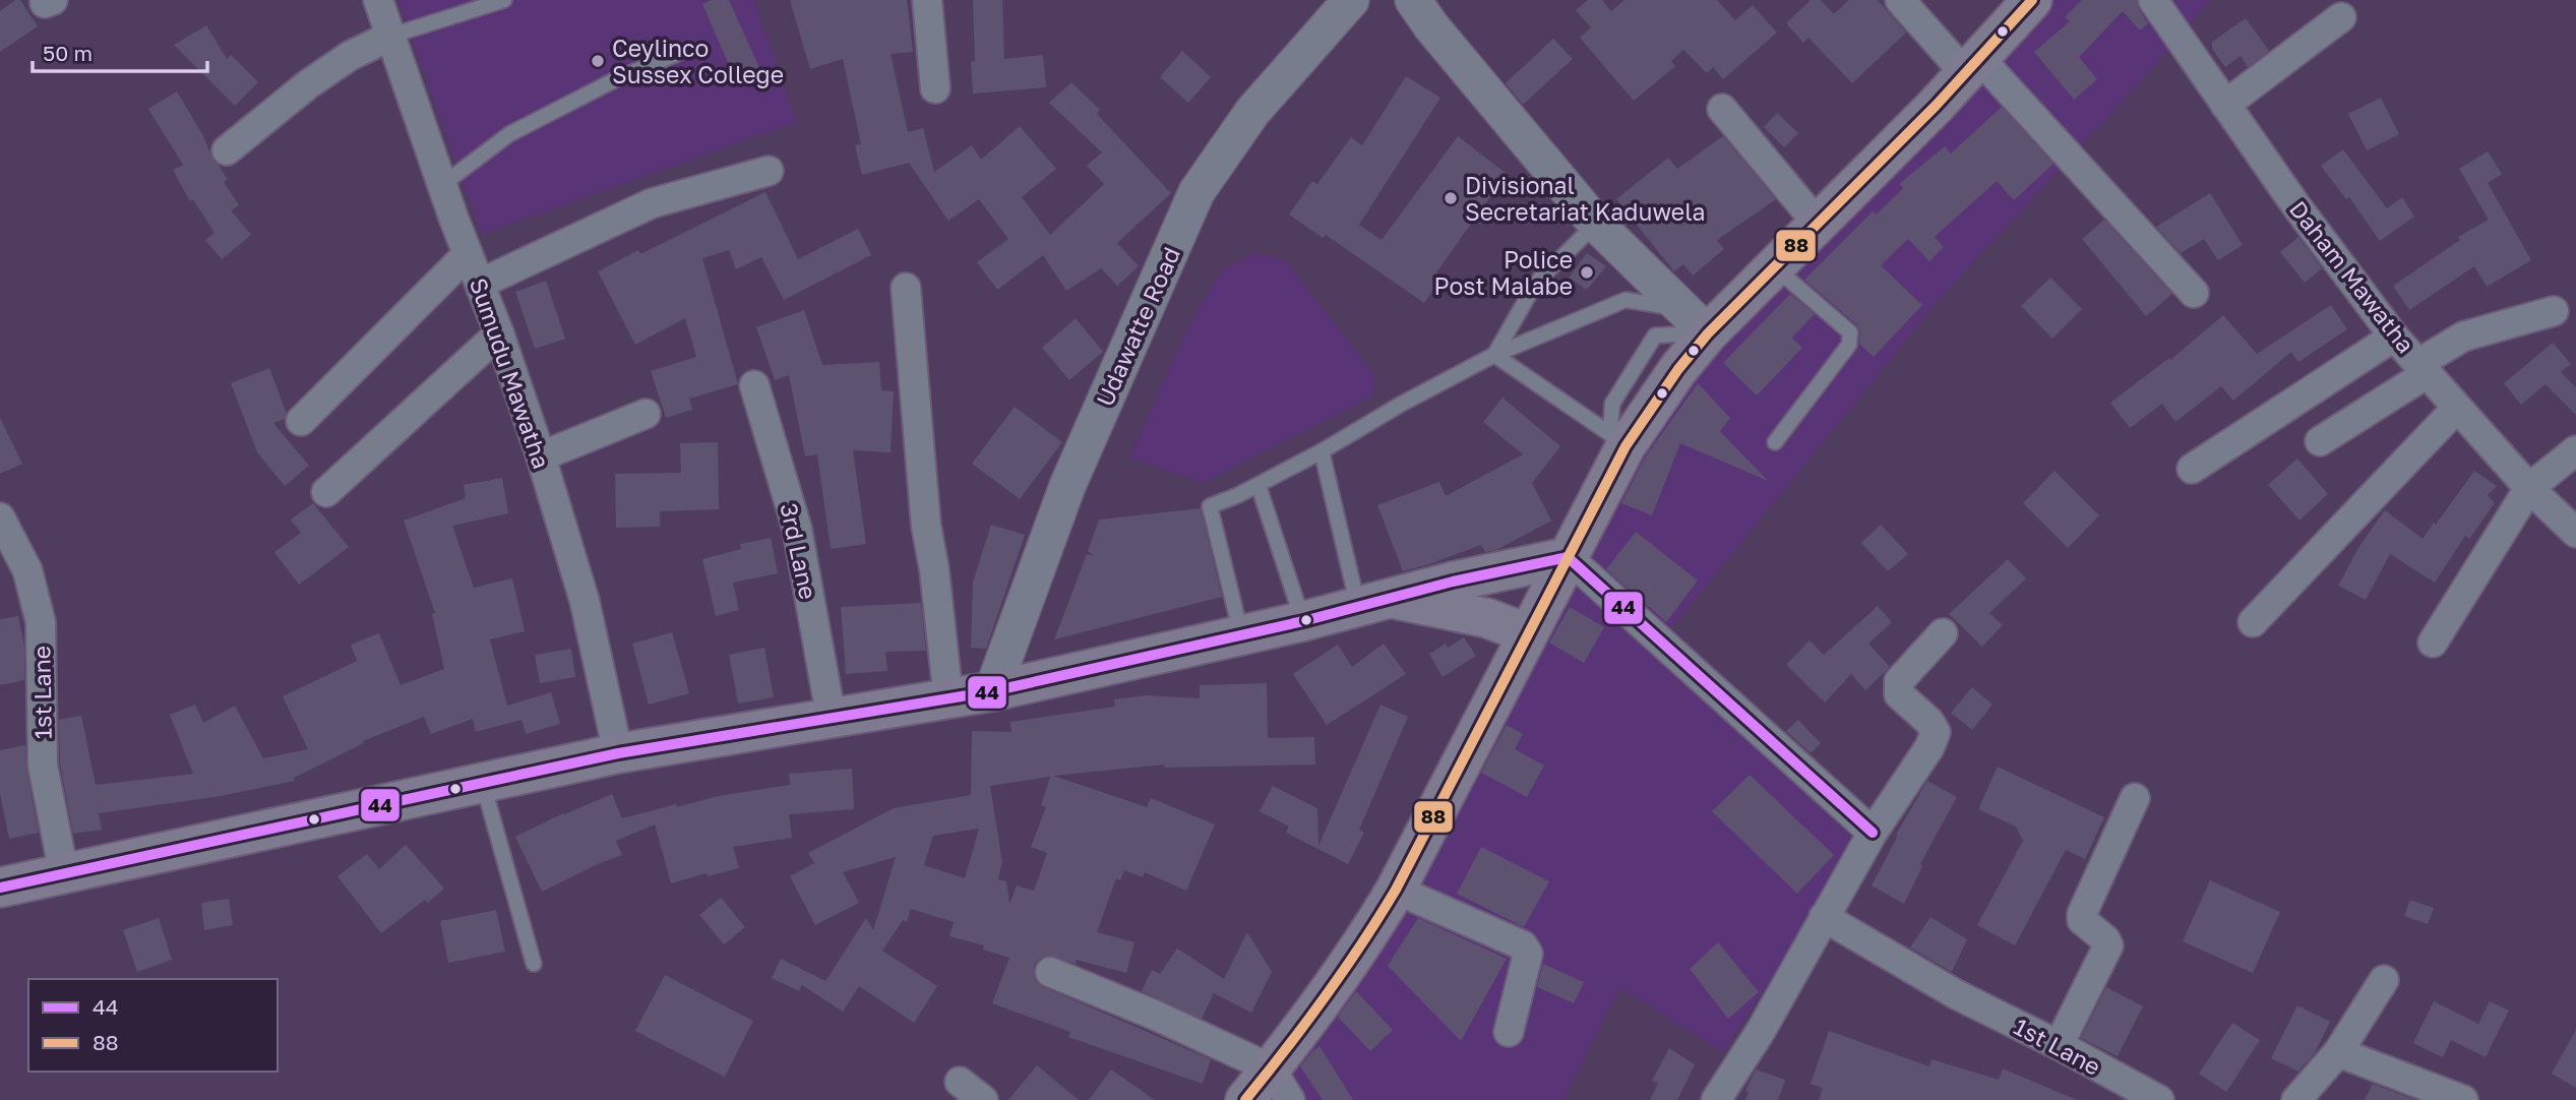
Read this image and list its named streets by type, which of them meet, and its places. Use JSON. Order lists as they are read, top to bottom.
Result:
{
  "streets": {
    "street": [
      "Daham Mawatha",
      "Udawatte Road",
      "Sumudu Mawatha",
      "3rd Lane",
      "1st Lane"
    ]
  },
  "places": ["Ceylinco Sussex College", "Divisional Secretariat Kaduwela", "Police Post Malabe"],
  "lines": ["transit line 88", "transit line 44"],
  "legend": ["44", "88"],
  "scale_bar": "50 m"
}
